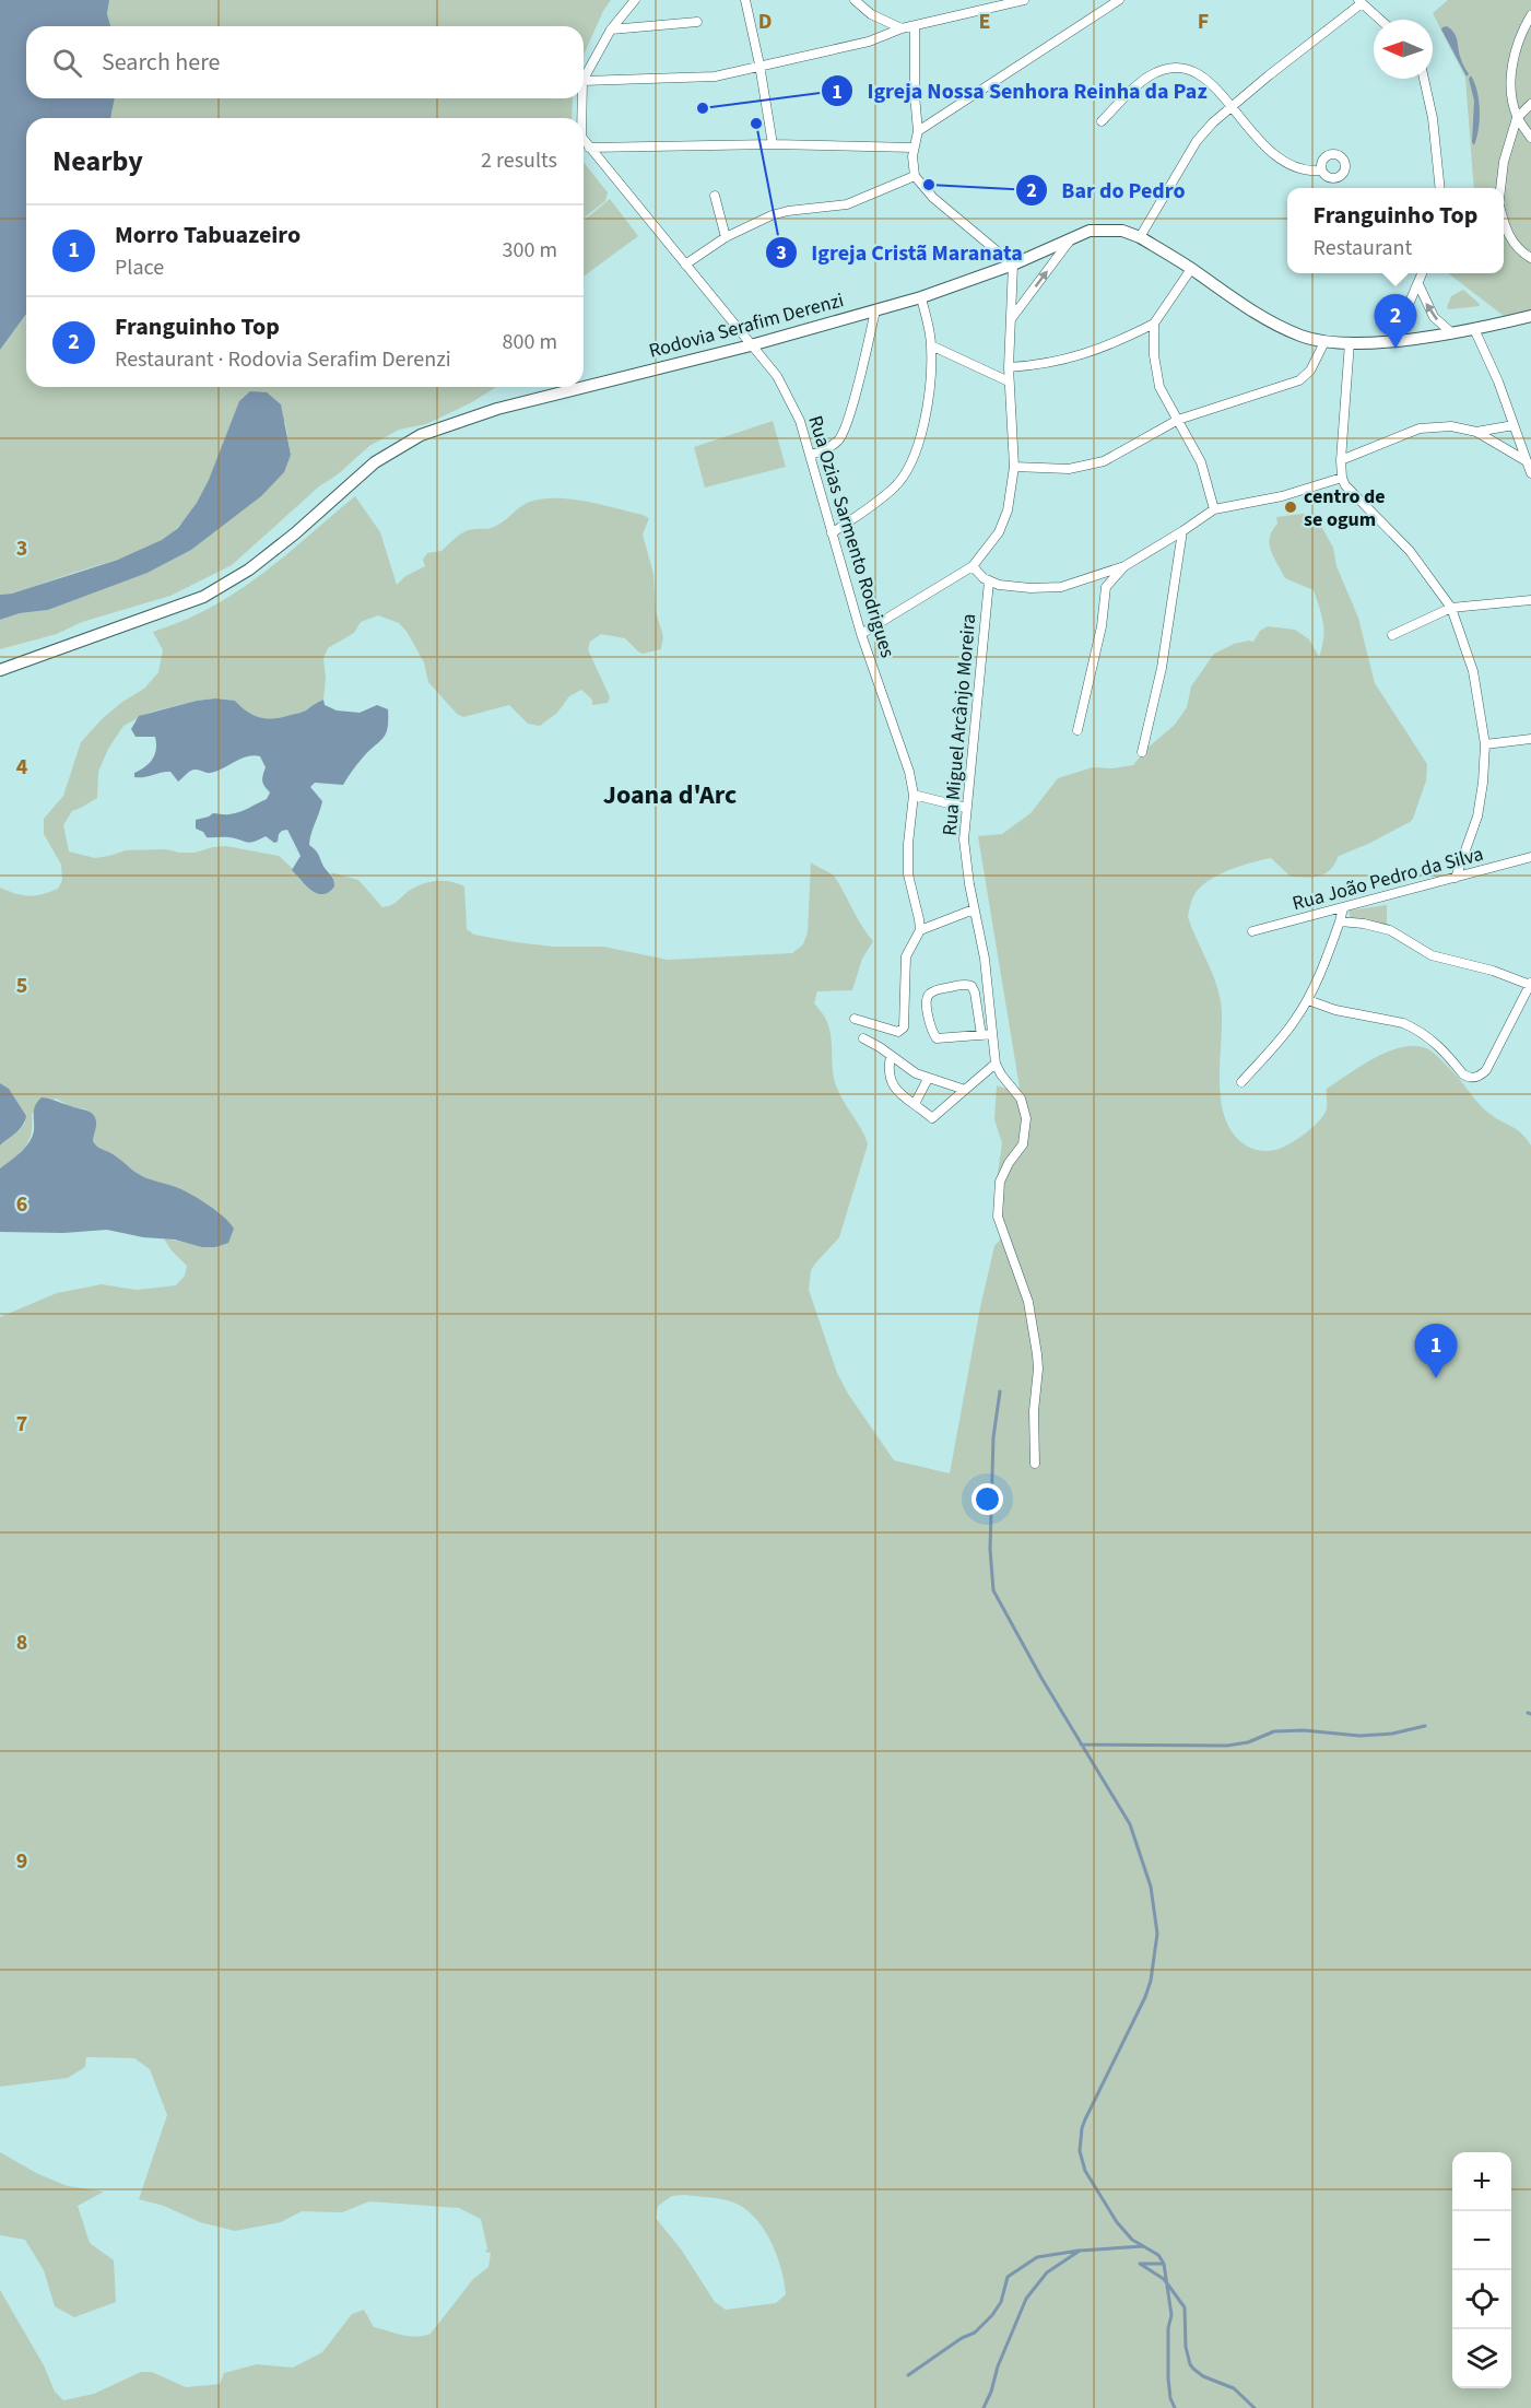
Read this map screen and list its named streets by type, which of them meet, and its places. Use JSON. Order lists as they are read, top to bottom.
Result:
{
  "streets": {
    "main road": ["Rodovia Serafim Derenzi"],
    "street": ["Rua Ozias Sarmento Rodrigues", "Rua Miguel Arcânjo Moreira", "Rua João Pedro da Silva"]
  },
  "crossings": [
    ["Rodovia Serafim Derenzi", "Rua Ozias Sarmento Rodrigues"],
    ["Rua Ozias Sarmento Rodrigues", "Rua Miguel Arcânjo Moreira"]
  ],
  "districts": ["Joana d'Arc"],
  "places": [
    "Igreja Nossa Senhora Reinha da Paz",
    "Igreja Cristã Maranata",
    "Bar do Pedro",
    "centro de se ogum"
  ],
  "north": "left",
  "page": {
    "search": "Search here",
    "heading": ["Nearby", "2 results"],
    "popup": ["Franguinho Top", "Restaurant"],
    "list": [
      {
        "mark": "1",
        "name": "Morro Tabuazeiro",
        "note": "Place",
        "value": "300 m"
      },
      {
        "mark": "2",
        "name": "Franguinho Top",
        "note": "Restaurant · Rodovia Serafim Derenzi",
        "value": "800 m"
      }
    ],
    "pins": ["2", "1"],
    "map_buttons": ["+", "−"]
  },
  "grid": {
    "columns": ["D", "E", "F"],
    "rows": [
      "3",
      "4",
      "5",
      "6",
      "7",
      "8",
      "9"
    ]
  }
}
